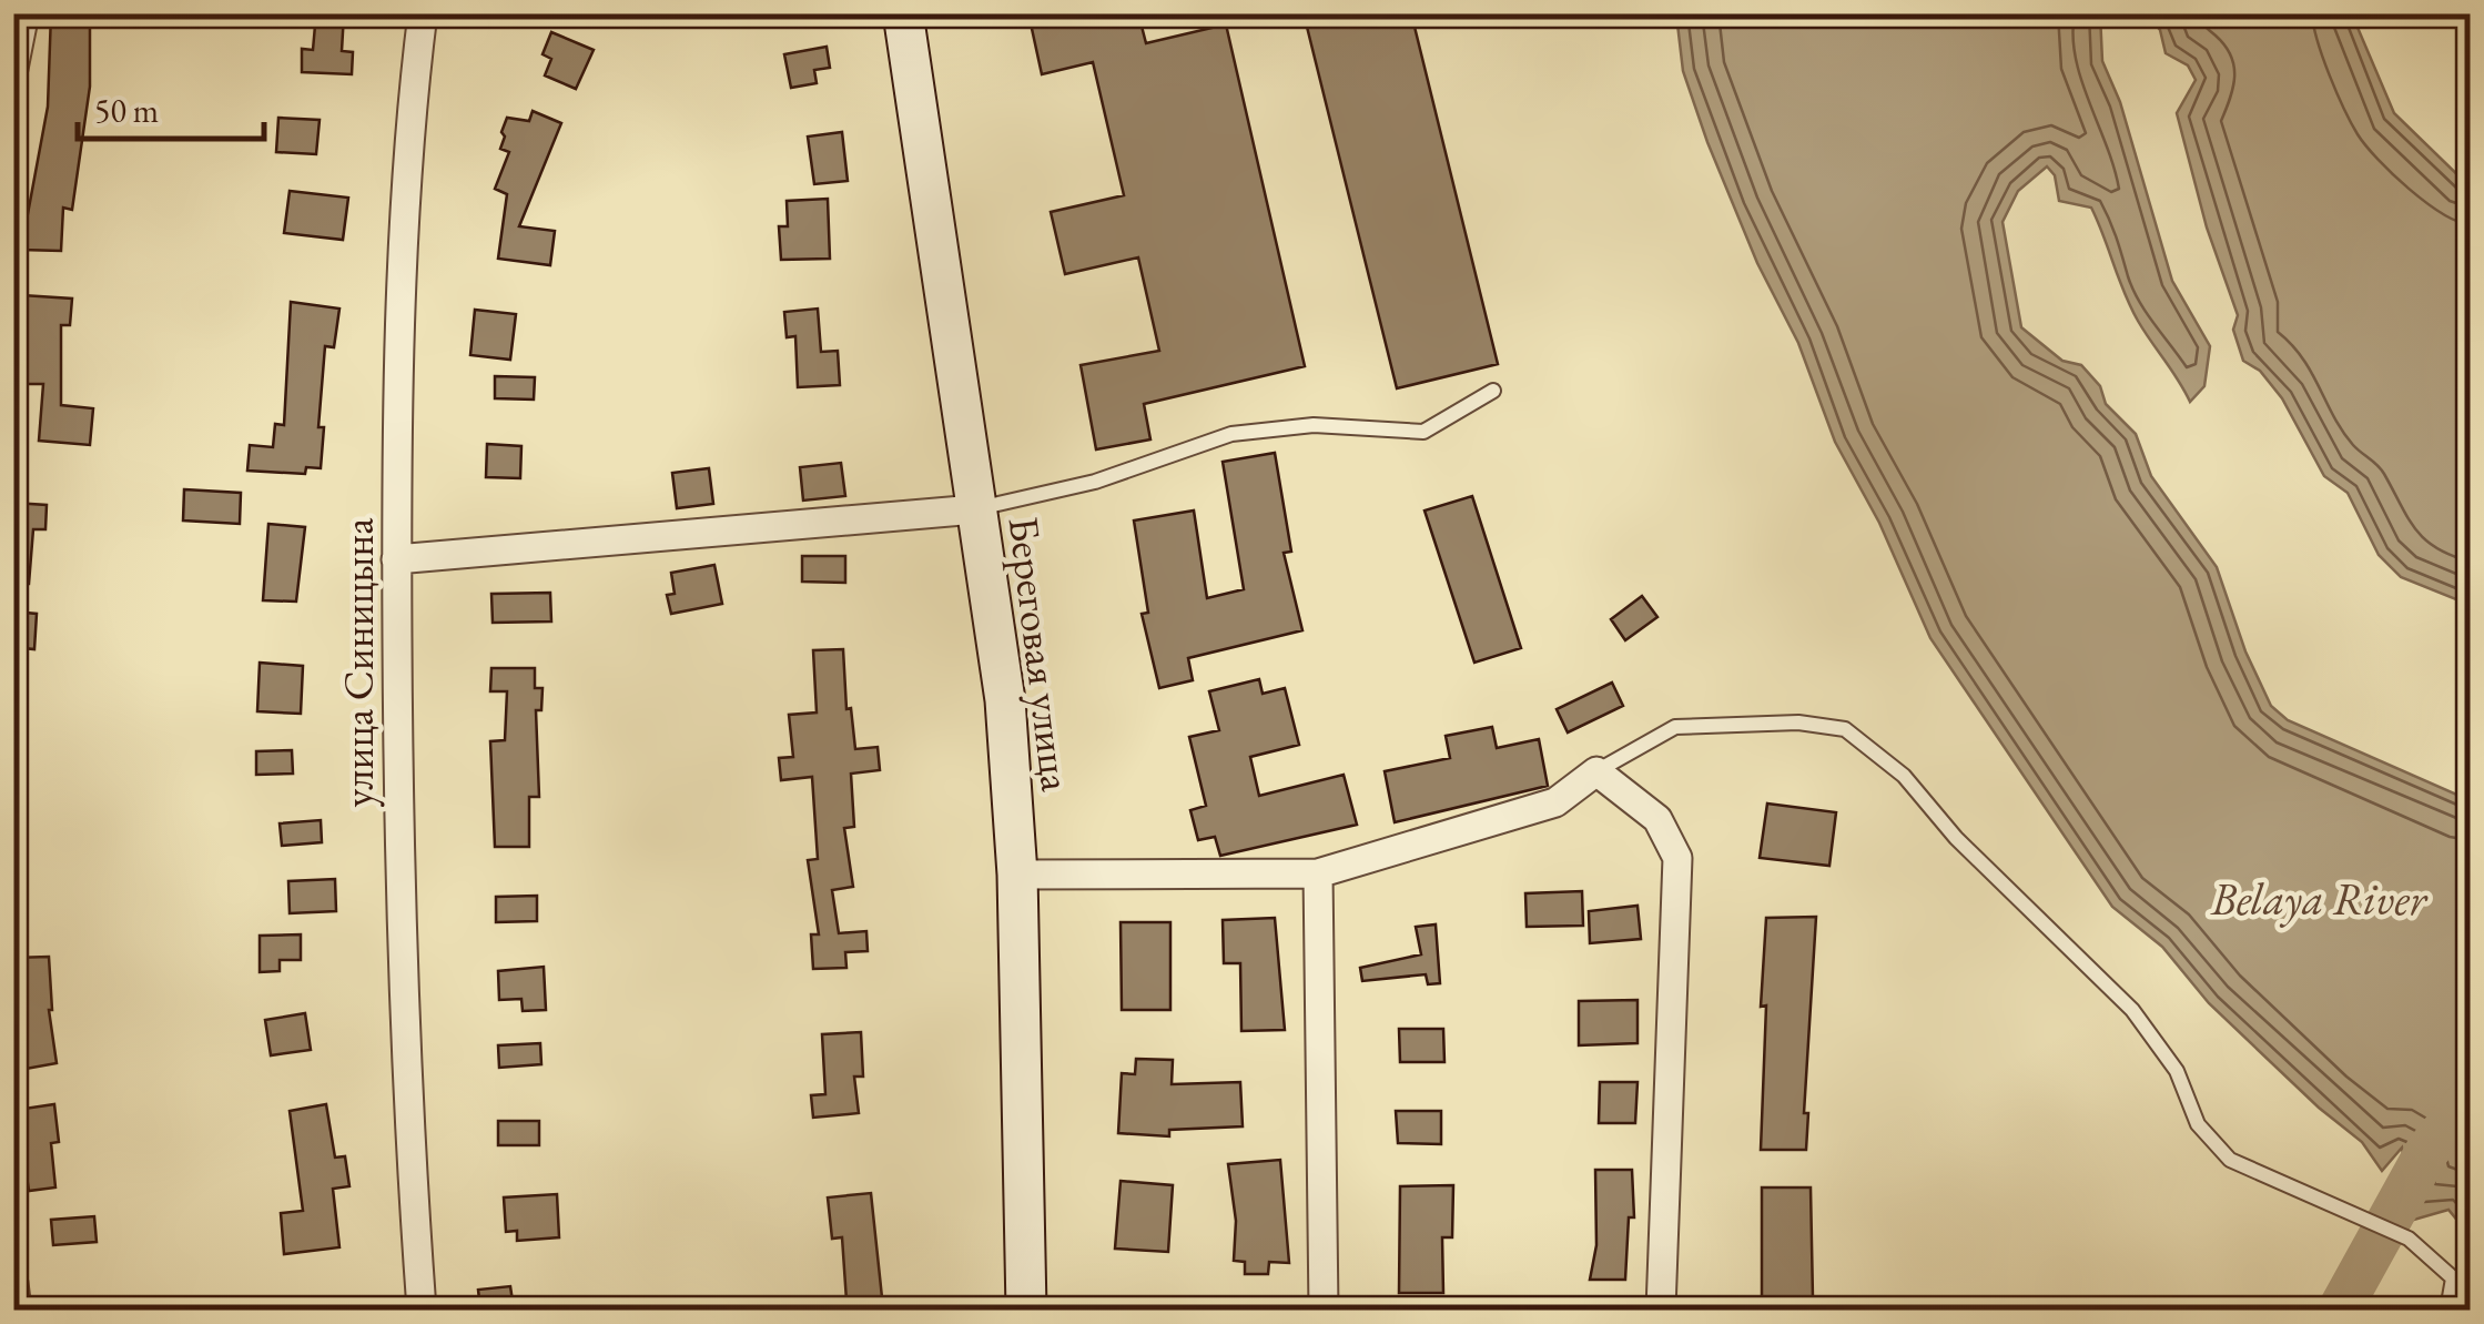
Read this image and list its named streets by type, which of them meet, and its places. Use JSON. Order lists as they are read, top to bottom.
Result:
{
  "streets": {
    "main road": ["Береговая улица"],
    "street": ["улица Синицына"]
  },
  "water": ["Belaya River"],
  "scale_bar": "50 m"
}
